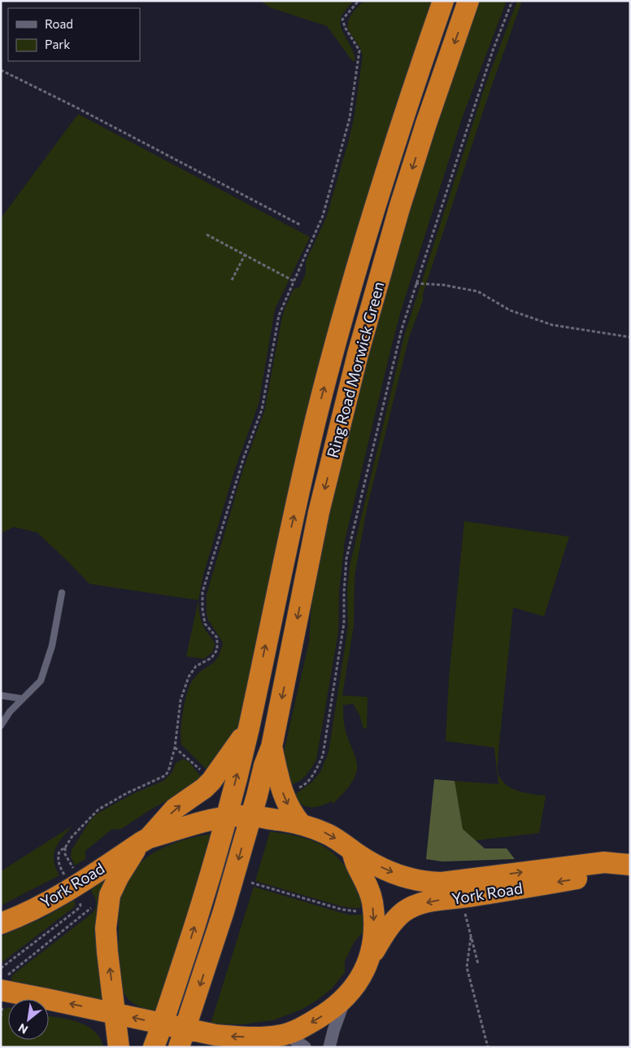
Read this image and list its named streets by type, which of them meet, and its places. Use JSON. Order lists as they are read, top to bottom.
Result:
{
  "streets": {
    "highway": ["Ring Road Morwick Green", "York Road"]
  },
  "crossings": [
    ["Ring Road Morwick Green", "York Road"]
  ],
  "legend": ["Road", "Park"],
  "north": "bottom left"
}
